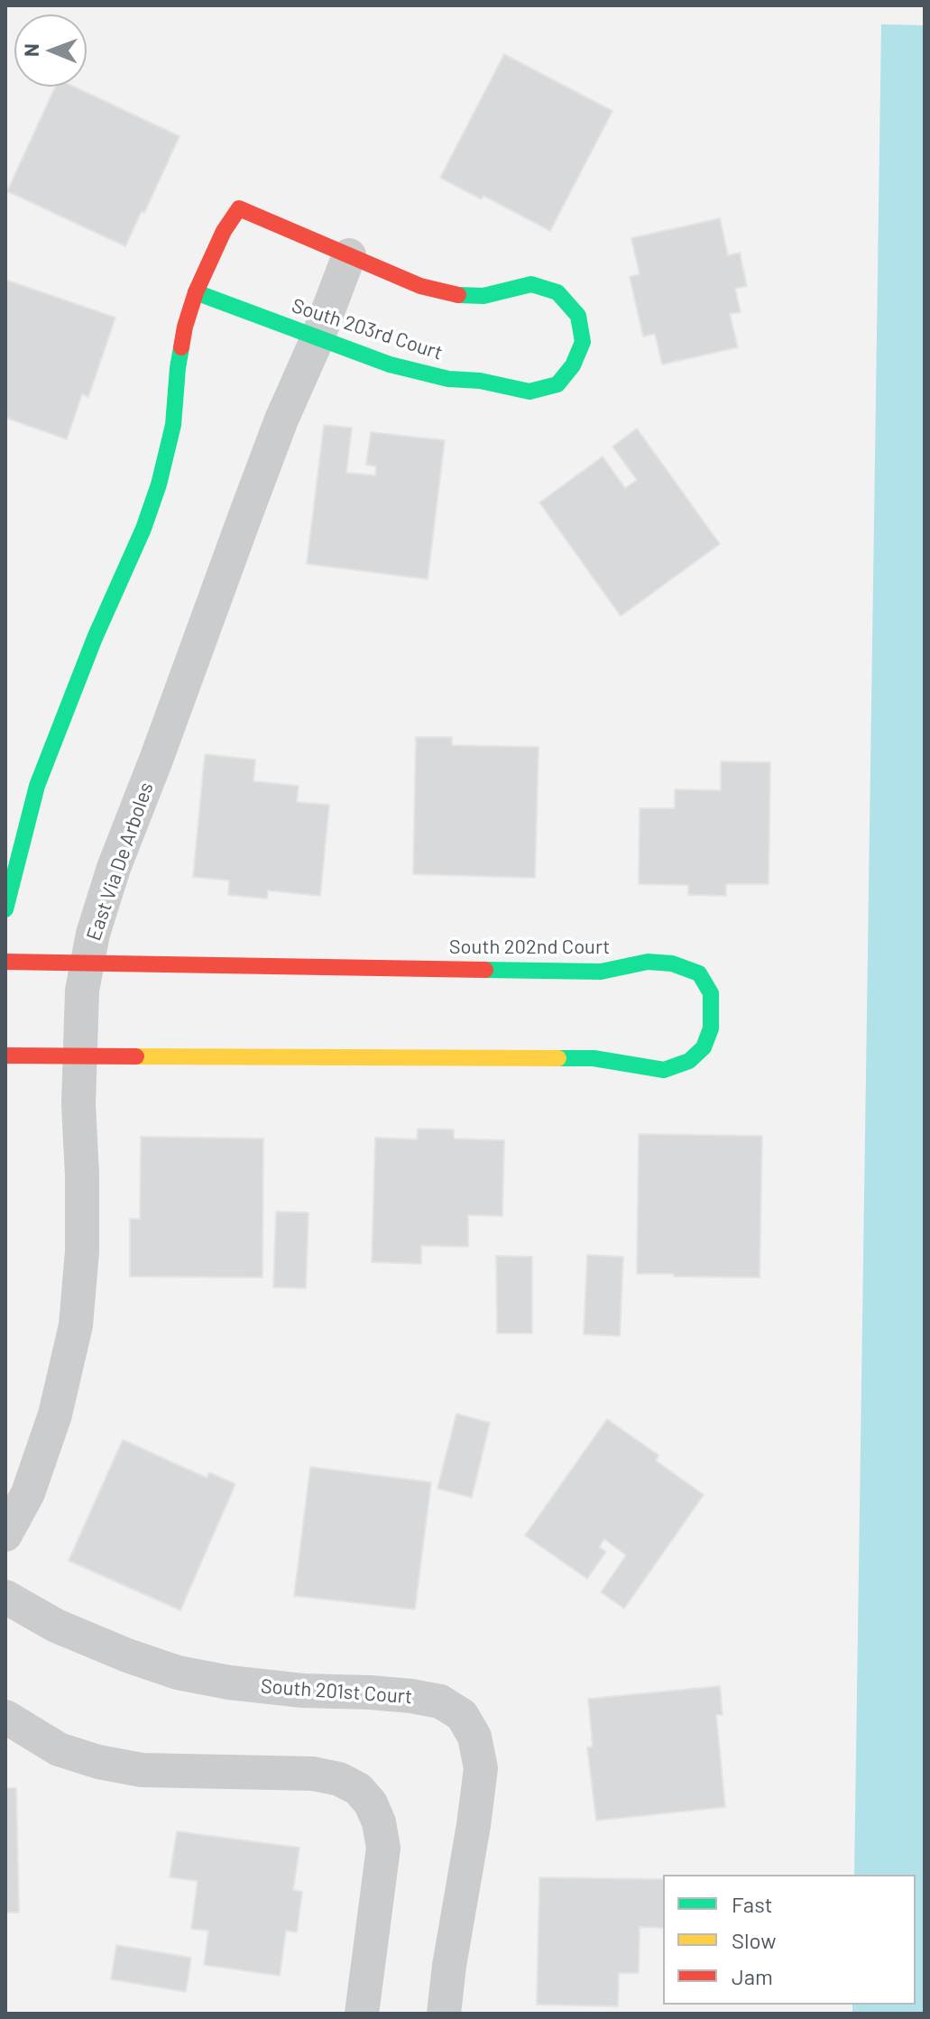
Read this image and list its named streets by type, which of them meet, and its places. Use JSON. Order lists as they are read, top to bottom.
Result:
{
  "streets": {
    "street": [
      "South 203rd Court",
      "East Via De Arboles",
      "South 202nd Court",
      "South 201st Court"
    ]
  },
  "crossings": [
    ["South 203rd Court", "East Via De Arboles"],
    ["East Via De Arboles", "South 202nd Court"]
  ],
  "legend": ["Fast", "Slow", "Jam"],
  "north": "left"
}
